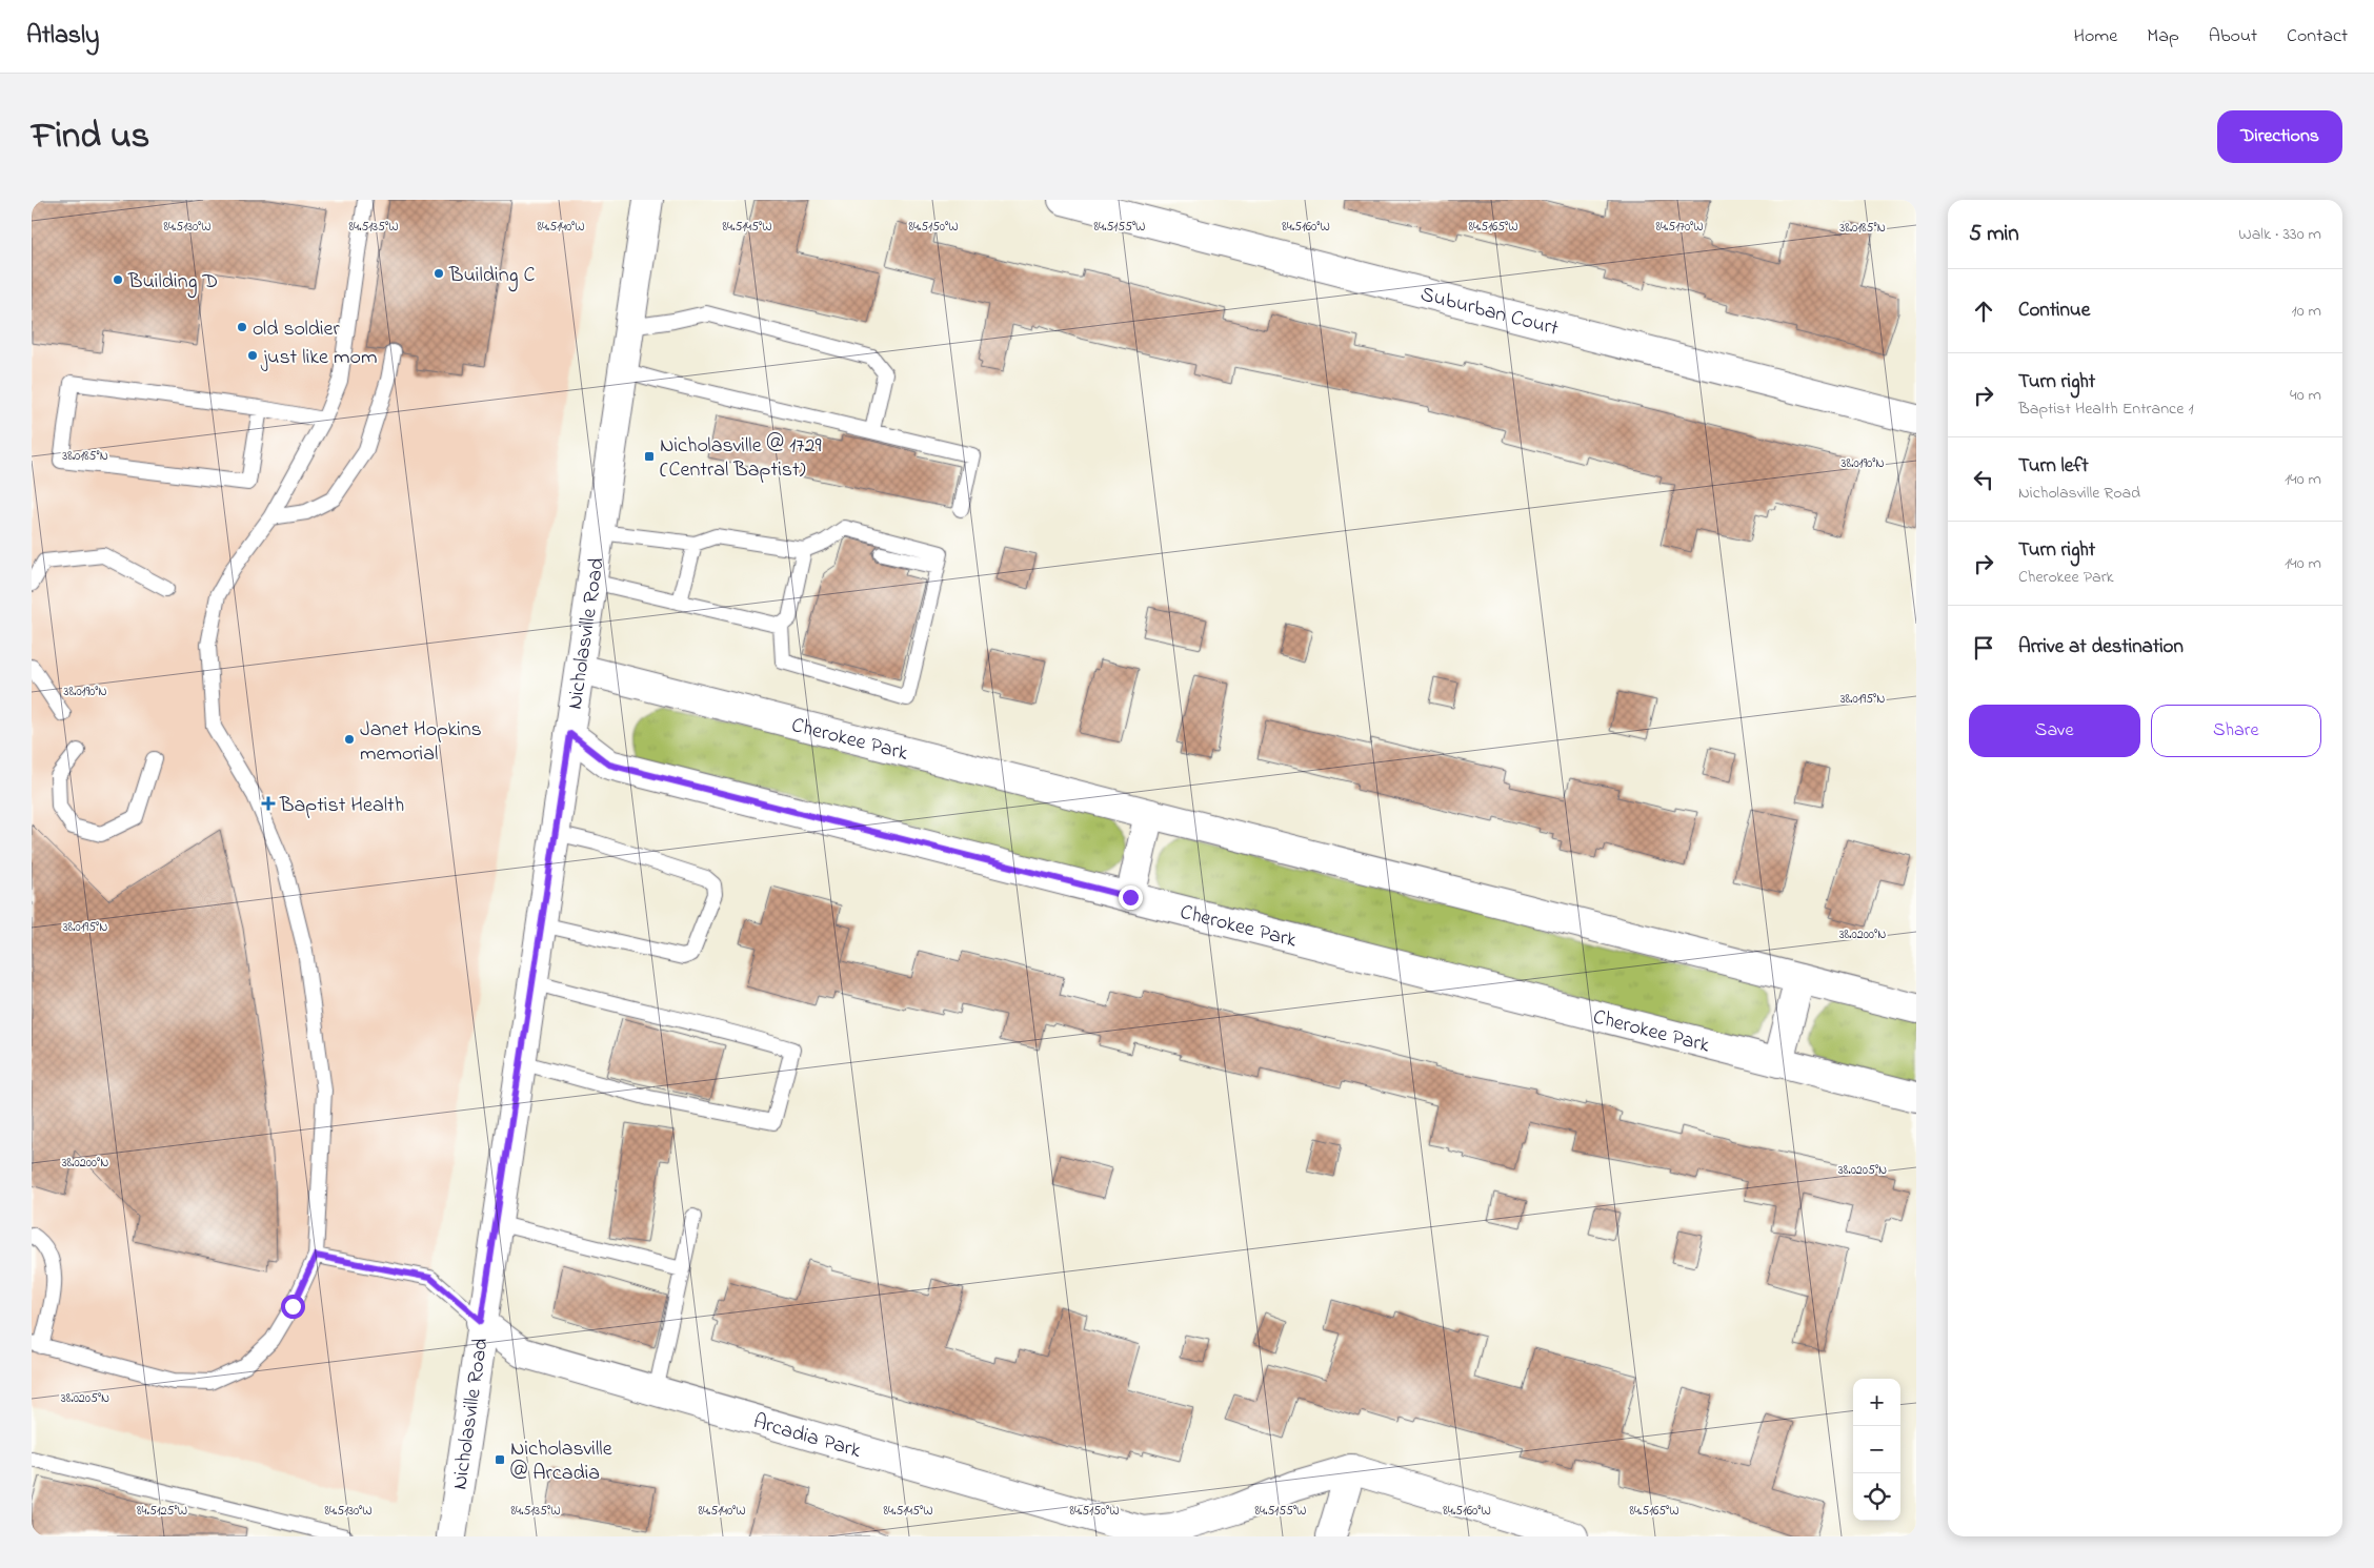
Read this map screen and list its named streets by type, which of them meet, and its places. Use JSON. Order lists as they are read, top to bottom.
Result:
{
  "streets": {
    "street": [
      "Suburban Court",
      "Nicholasville Road",
      "Cherokee Park",
      "Arcadia Park"
    ]
  },
  "crossings": [
    ["Nicholasville Road", "Cherokee Park"],
    ["Nicholasville Road", "Arcadia Park"]
  ],
  "places": {
    "other": [
      "Building C",
      "Building D",
      "old soldier",
      "just like mom",
      "Janet Hopkins memorial"
    ],
    "transit": ["Nicholasville @ 1729 (Central Baptist)", "Nicholasville @ Arcadia"],
    "health": ["Baptist Health"]
  },
  "page": {
    "header": "Atlasly",
    "nav": [
      "Home",
      "Map",
      "About",
      "Contact"
    ],
    "title": "Find us",
    "buttons": [
      "Directions",
      ["Save", "Share"]
    ],
    "heading": ["5 min", "Walk · 330 m"],
    "list": [
      ["Continue", "10 m"],
      ["Turn right", "Baptist Health Entrance 1", "40 m"],
      ["Turn left", "Nicholasville Road", "140 m"],
      ["Turn right", "Cherokee Park", "140 m"],
      "Arrive at destination"
    ],
    "map_buttons": ["+", "−"]
  },
  "coordinates": [
    "84.5130°W",
    "84.5135°W",
    "84.5140°W",
    "84.5145°W",
    "84.5150°W",
    "84.5155°W",
    "84.5160°W",
    "84.5165°W",
    "84.5170°W",
    "38.0185°N",
    "38.0190°N",
    "38.0195°N",
    "38.0200°N",
    "38.0205°N",
    "84.5125°W"
  ]
}
